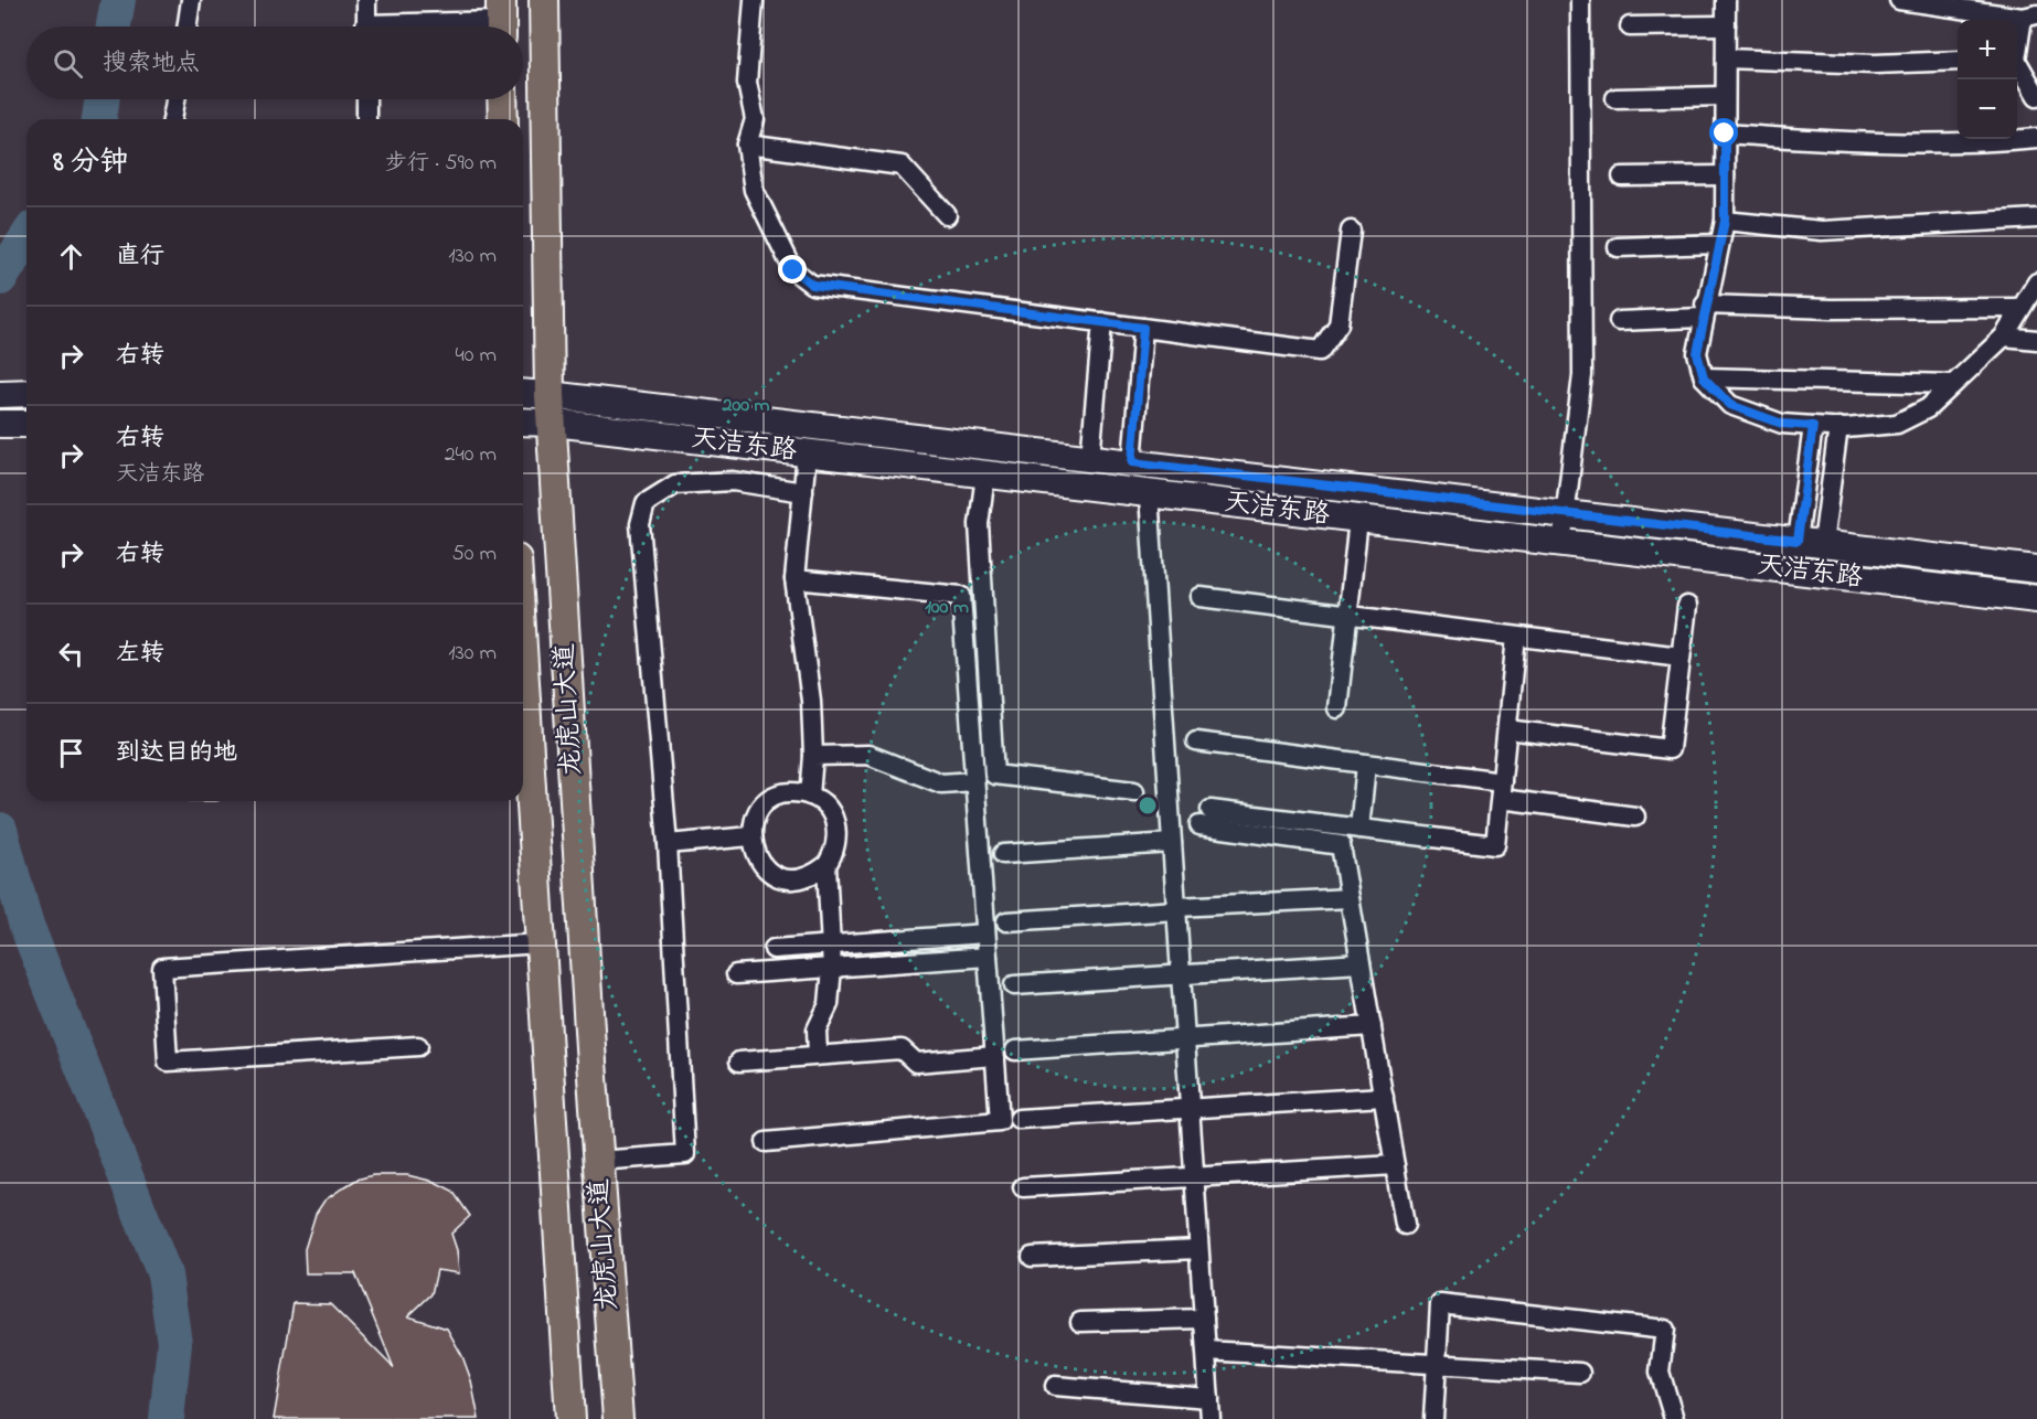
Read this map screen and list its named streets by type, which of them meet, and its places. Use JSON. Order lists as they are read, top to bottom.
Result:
{
  "streets": {
    "main road": ["天洁东路", "龙虎山大道"]
  },
  "crossings": [
    ["天洁东路", "龙虎山大道"]
  ],
  "page": {
    "map_buttons": ["+", "−"],
    "search": "搜索地点",
    "heading": ["8 分钟", "步行 · 590 m"],
    "list": [
      ["直行", "130 m"],
      ["右转", "40 m"],
      ["右转", "天洁东路", "240 m"],
      ["右转", "50 m"],
      ["左转", "130 m"],
      "到达目的地"
    ]
  },
  "rings": ["200 m", "100 m"]
}
